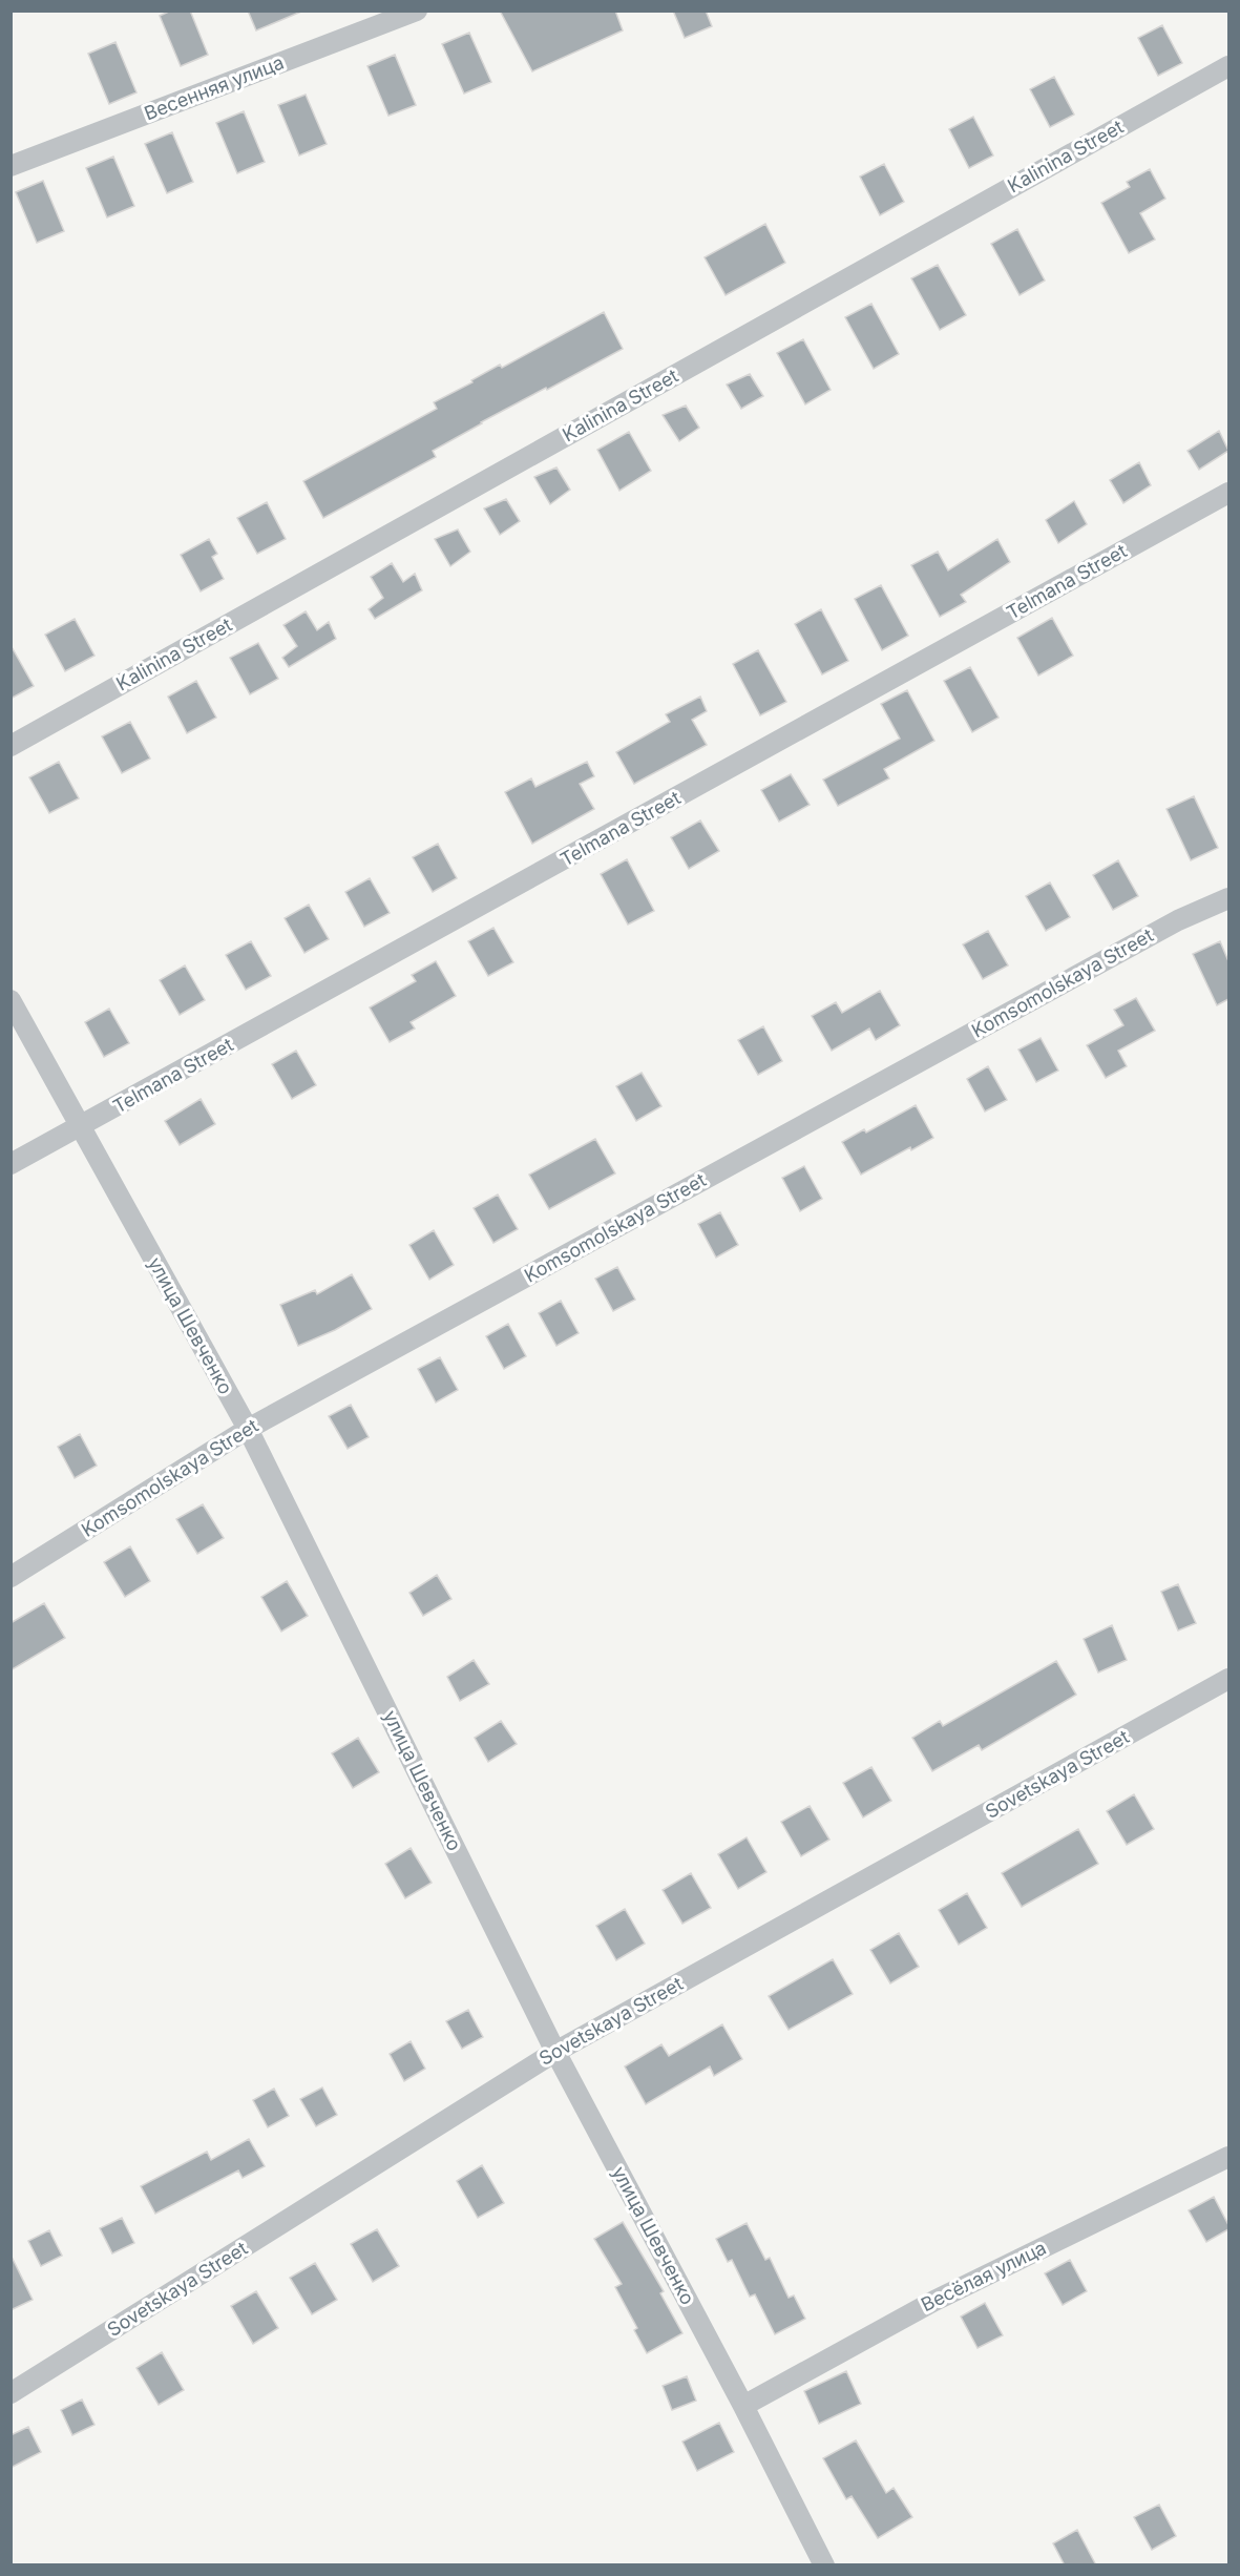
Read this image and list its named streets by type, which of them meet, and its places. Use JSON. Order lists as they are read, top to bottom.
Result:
{
  "streets": {
    "street": [
      "Весенняя улица",
      "Kalinina Street",
      "Telmana Street",
      "Komsomolskaya Street",
      "улица Шевченко",
      "Sovetskaya Street",
      "Весёлая улица"
    ]
  },
  "crossings": [
    ["Telmana Street", "улица Шевченко"],
    ["Komsomolskaya Street", "улица Шевченко"],
    ["улица Шевченко", "Sovetskaya Street"],
    ["улица Шевченко", "Весёлая улица"]
  ]
}
